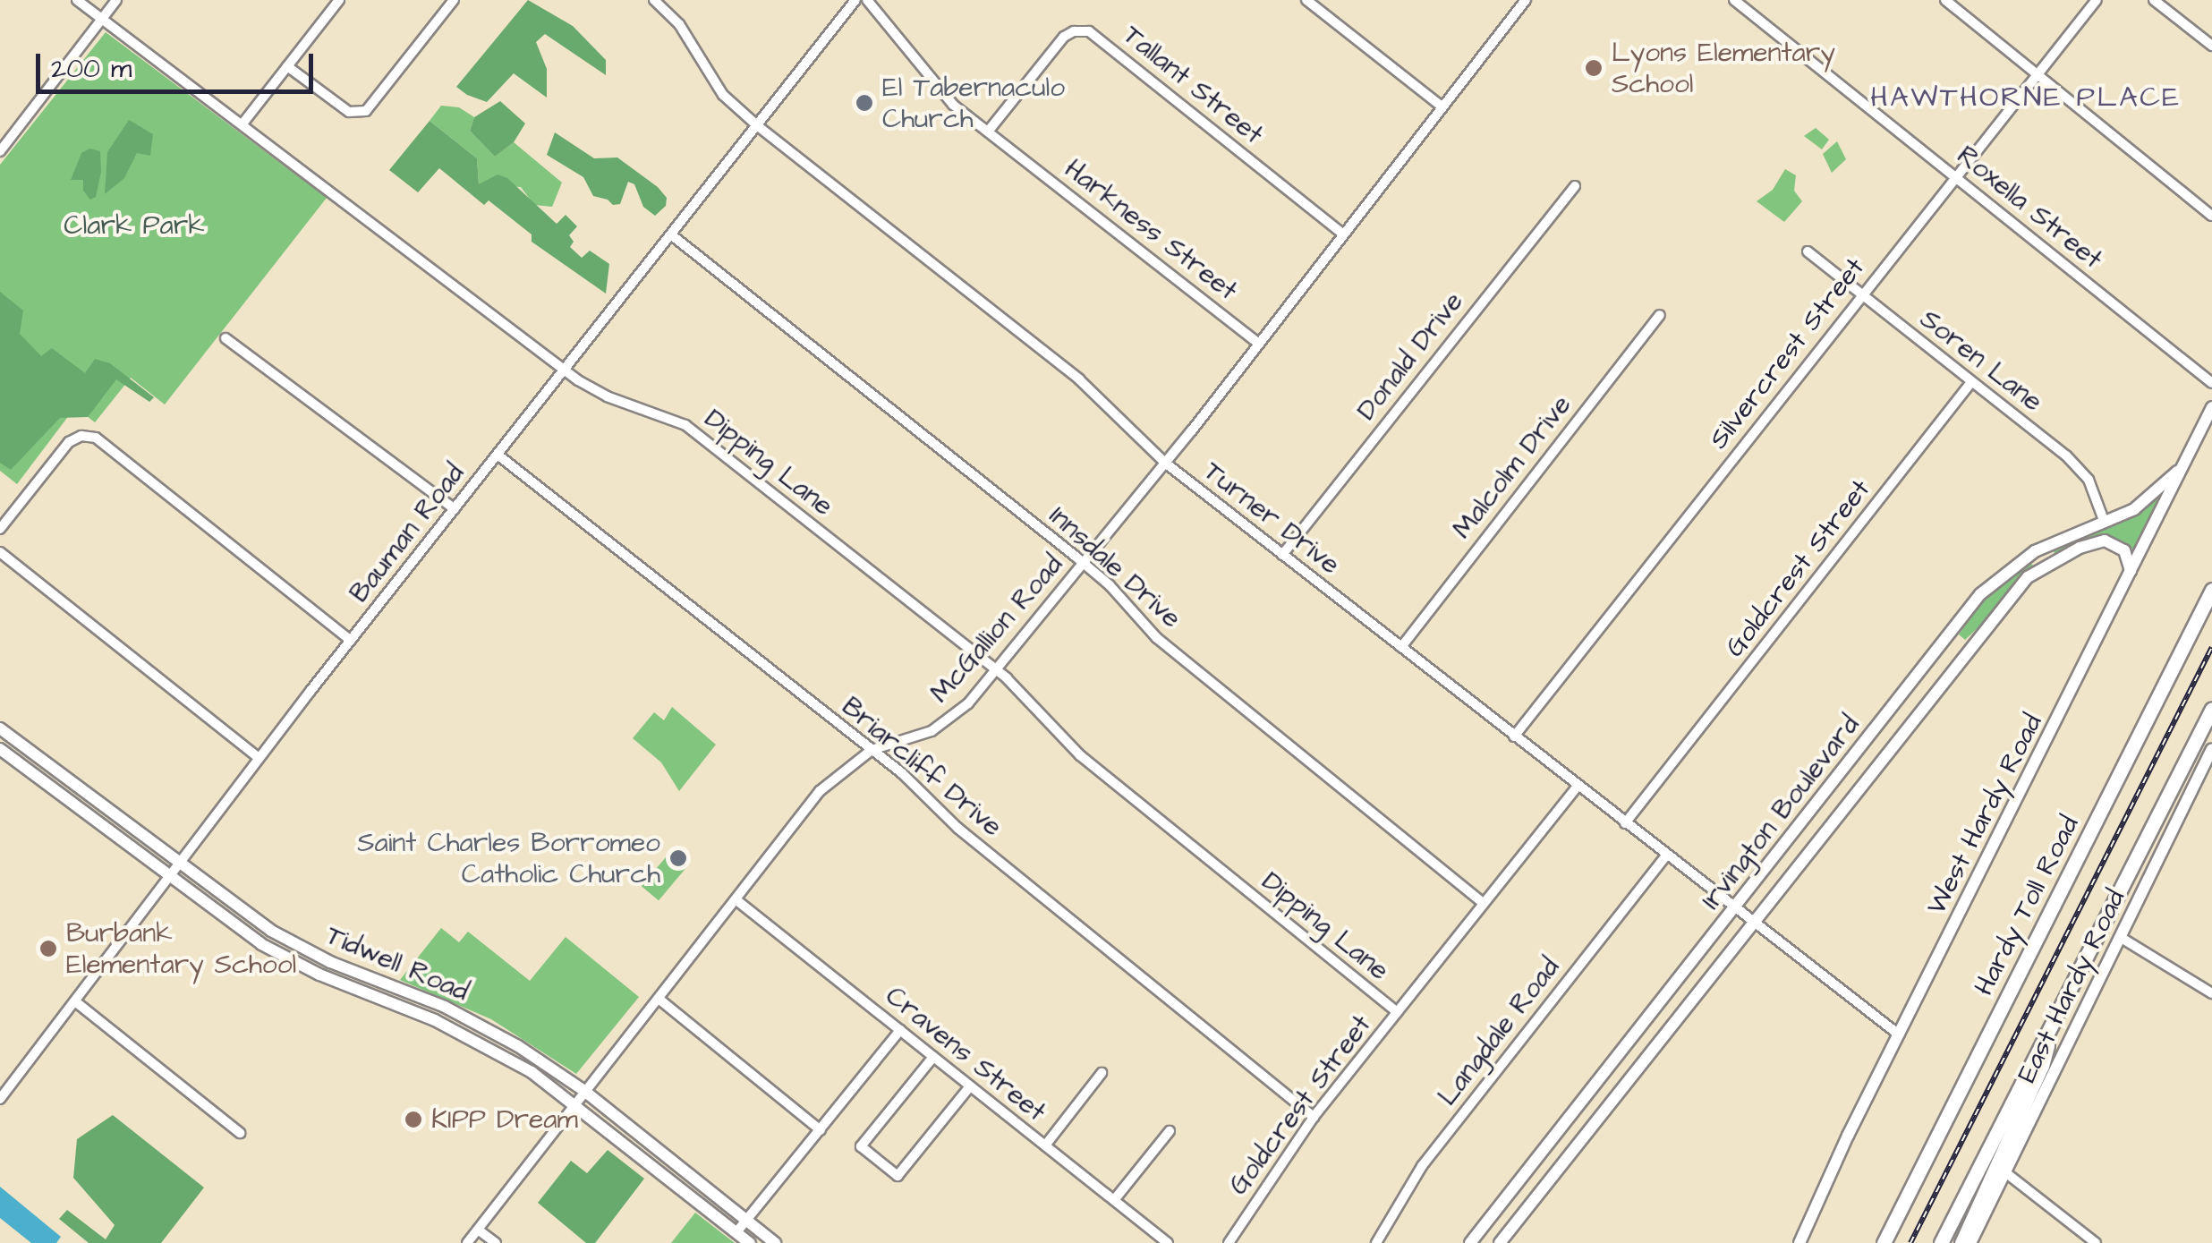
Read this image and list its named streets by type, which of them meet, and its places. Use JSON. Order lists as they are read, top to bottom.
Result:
{
  "streets": {
    "highway": ["Hardy Toll Road"],
    "main road": [
      "Irvington Boulevard",
      "West Hardy Road",
      "Tidwell Road",
      "East Hardy Road"
    ],
    "street": [
      "Tallant Street",
      "Roxella Street",
      "Harkness Street",
      "Silvercrest Street",
      "Donald Drive",
      "Soren Lane",
      "Dipping Lane",
      "Malcolm Drive",
      "Turner Drive",
      "Bauman Road",
      "Innsdale Drive",
      "Goldcrest Street",
      "McGallion Road",
      "Briarcliff Drive",
      "Langdale Road",
      "Cravens Street"
    ]
  },
  "crossings": [
    ["Tallant Street", "Harkness Street"],
    ["Tallant Street", "McGallion Road"],
    ["Roxella Street", "Silvercrest Street"],
    ["Harkness Street", "McGallion Road"],
    ["Silvercrest Street", "Soren Lane"],
    ["Silvercrest Street", "Turner Drive"],
    ["Donald Drive", "Turner Drive"],
    ["Soren Lane", "Goldcrest Street"],
    ["Soren Lane", "Irvington Boulevard"],
    ["Dipping Lane", "Bauman Road"],
    ["Dipping Lane", "Goldcrest Street"],
    ["Dipping Lane", "McGallion Road"],
    ["Malcolm Drive", "Turner Drive"],
    ["Turner Drive", "Bauman Road"],
    ["Turner Drive", "Goldcrest Street"],
    ["Turner Drive", "McGallion Road"],
    ["Turner Drive", "Irvington Boulevard"],
    ["Turner Drive", "West Hardy Road"],
    ["Turner Drive", "Langdale Road"],
    ["Bauman Road", "Innsdale Drive"],
    ["Bauman Road", "Briarcliff Drive"],
    ["Bauman Road", "Tidwell Road"],
    ["Innsdale Drive", "Goldcrest Street"],
    ["Innsdale Drive", "McGallion Road"],
    ["Goldcrest Street", "Briarcliff Drive"],
    ["McGallion Road", "Briarcliff Drive"],
    ["McGallion Road", "Tidwell Road"],
    ["McGallion Road", "Cravens Street"],
    ["Irvington Boulevard", "West Hardy Road"]
  ],
  "districts": ["HAWTHORNE PLACE"],
  "parks": ["Clark Park"],
  "places": [
    "Lyons Elementary School",
    "El Tabernaculo Church",
    "Saint Charles Borromeo Catholic Church",
    "Burbank Elementary School",
    "KIPP Dream"
  ],
  "scale_bar": "200 m"
}
